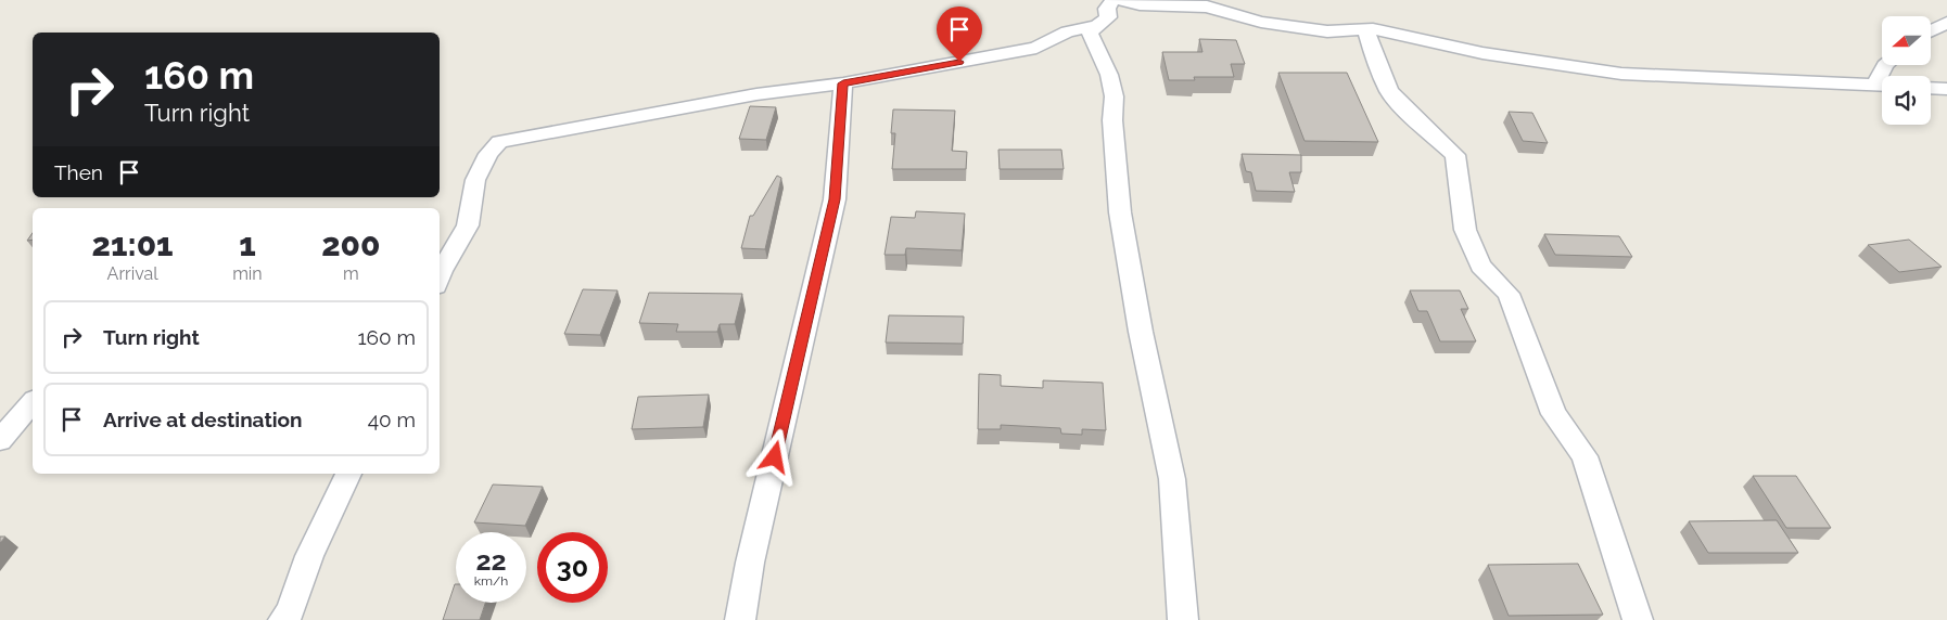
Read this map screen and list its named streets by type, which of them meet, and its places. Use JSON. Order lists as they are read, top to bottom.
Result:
{
  "north": "left",
  "page": {
    "turn": ["160 m", "Turn right"],
    "then": "Then",
    "eta": [
      "21:01",
      "Arrival",
      "1",
      "min",
      "200",
      "m"
    ],
    "list": [
      {
        "name": "Turn right",
        "value": "160 m"
      },
      {
        "name": "Arrive at destination",
        "value": "40 m"
      }
    ],
    "speed": "22 km/h",
    "limit": "30"
  }
}
